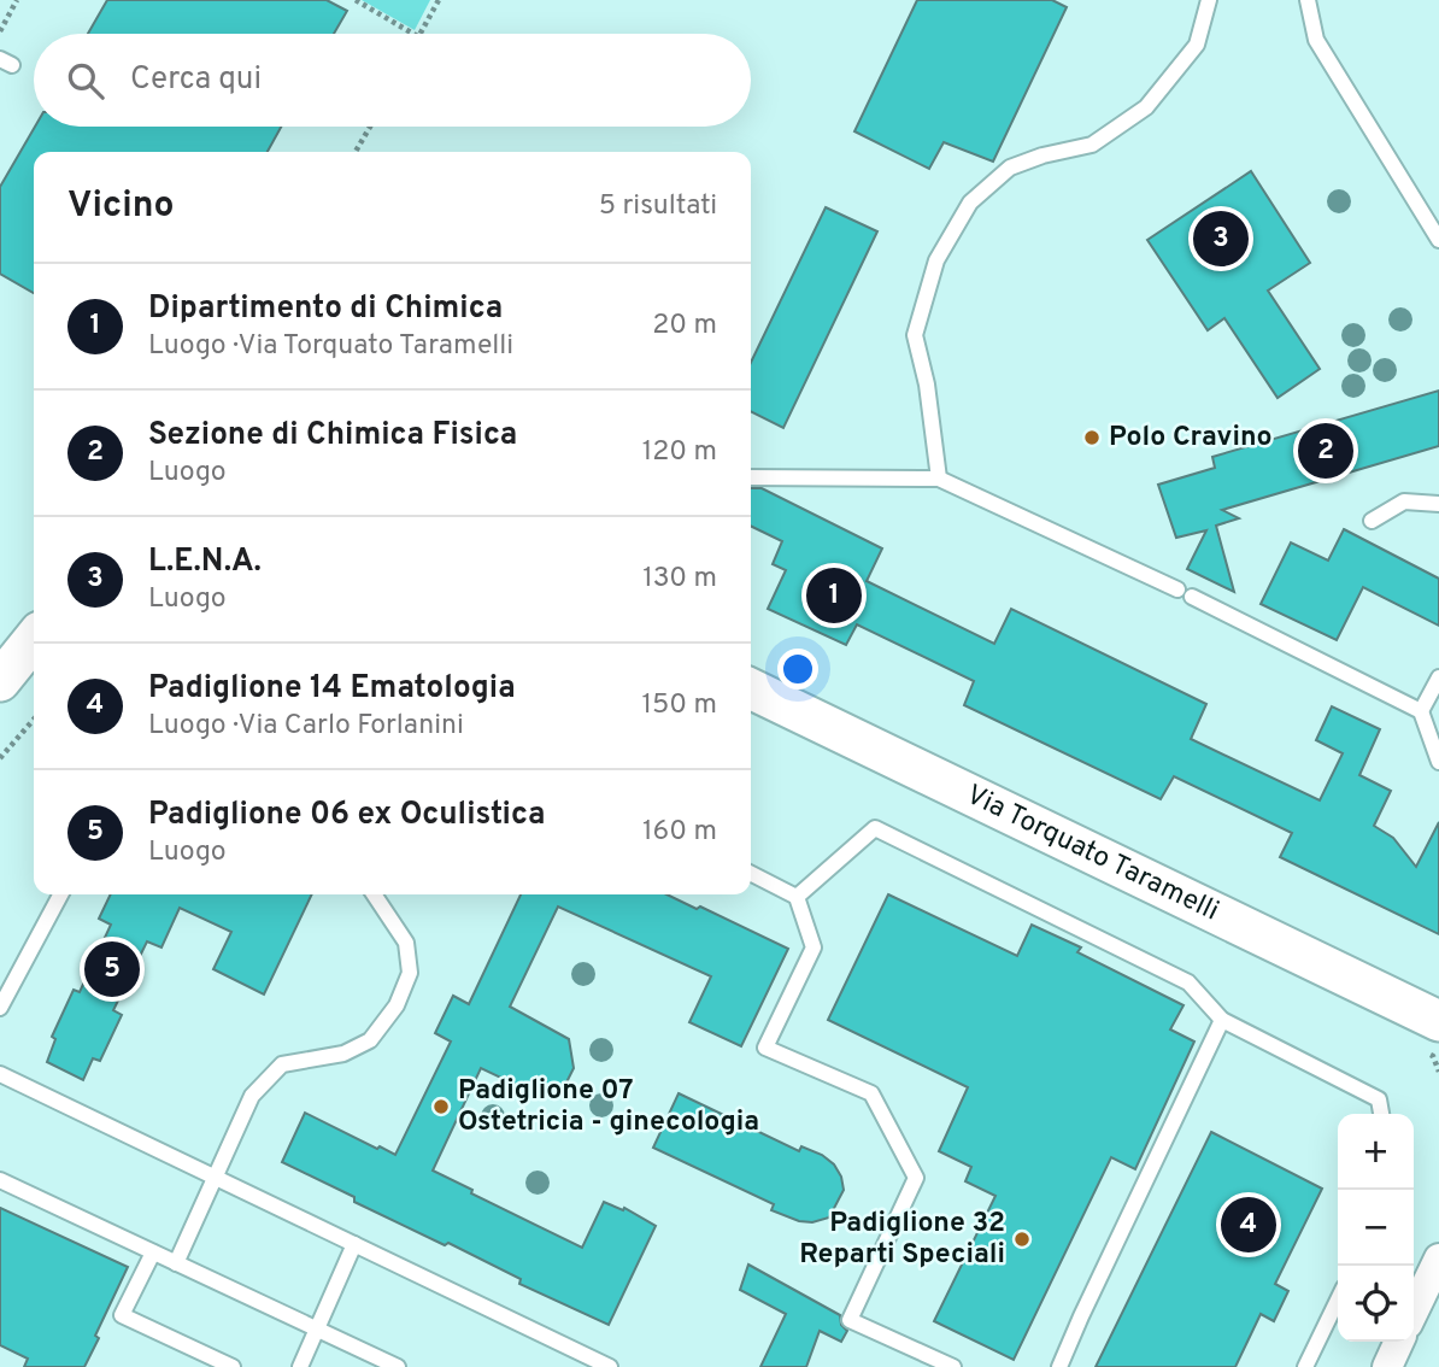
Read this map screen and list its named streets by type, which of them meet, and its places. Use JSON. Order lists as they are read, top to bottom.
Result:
{
  "streets": {
    "main road": ["Via Torquato Taramelli"]
  },
  "places": ["Polo Cravino", "Padiglione 07 Ostetricia - ginecologia", "Padiglione 32 Reparti Speciali"],
  "page": {
    "search": "Cerca qui",
    "heading": ["Vicino", "5 risultati"],
    "pins": [
      "3",
      "2",
      "1",
      "5",
      "4"
    ],
    "list": [
      {
        "mark": "1",
        "name": "Dipartimento di Chimica",
        "note": "Luogo · Via Torquato Taramelli",
        "value": "20 m"
      },
      {
        "mark": "2",
        "name": "Sezione di Chimica Fisica",
        "note": "Luogo",
        "value": "120 m"
      },
      {
        "mark": "3",
        "name": "L.E.N.A.",
        "note": "Luogo",
        "value": "130 m"
      },
      {
        "mark": "4",
        "name": "Padiglione 14 Ematologia",
        "note": "Luogo · Via Carlo Forlanini",
        "value": "150 m"
      },
      {
        "mark": "5",
        "name": "Padiglione 06 ex Oculistica",
        "note": "Luogo",
        "value": "160 m"
      }
    ],
    "map_buttons": ["+", "−"]
  }
}
